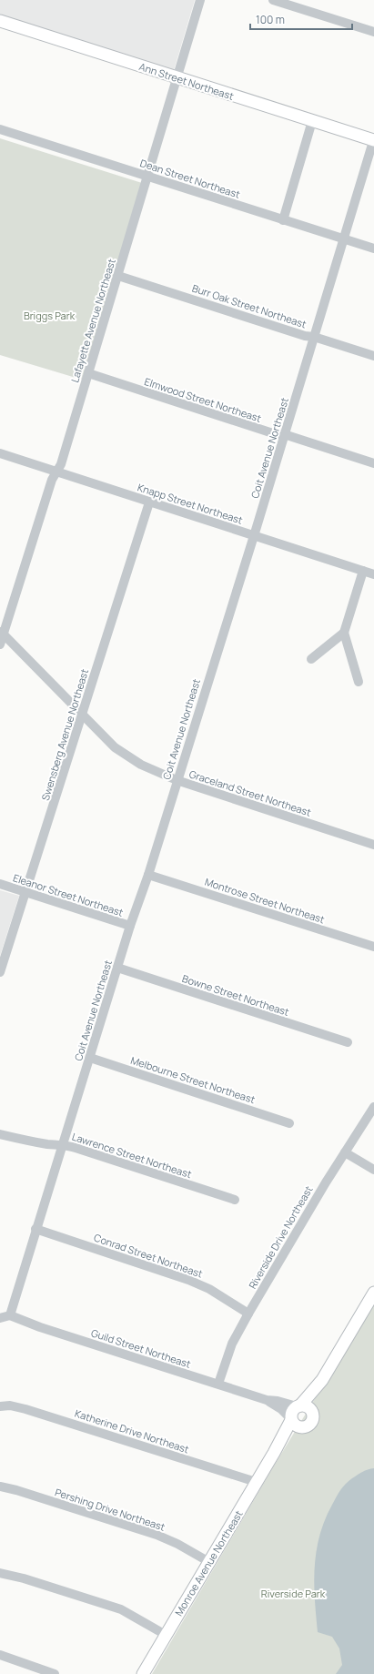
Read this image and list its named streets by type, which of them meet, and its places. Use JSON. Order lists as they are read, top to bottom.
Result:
{
  "streets": {
    "main road": ["Ann Street Northeast", "Monroe Avenue Northeast"],
    "street": [
      "Dean Street Northeast",
      "Burr Oak Street Northeast",
      "Lafayette Avenue Northeast",
      "Elmwood Street Northeast",
      "Coit Avenue Northeast",
      "Knapp Street Northeast",
      "Swensberg Avenue Northeast",
      "Graceland Street Northeast",
      "Eleanor Street Northeast",
      "Montrose Street Northeast",
      "Bowne Street Northeast",
      "Melbourne Street Northeast",
      "Lawrence Street Northeast",
      "Riverside Drive Northeast",
      "Conrad Street Northeast",
      "Guild Street Northeast",
      "Katherine Drive Northeast",
      "Pershing Drive Northeast"
    ]
  },
  "crossings": [
    ["Ann Street Northeast", "Lafayette Avenue Northeast"],
    ["Ann Street Northeast", "Coit Avenue Northeast"],
    ["Dean Street Northeast", "Lafayette Avenue Northeast"],
    ["Dean Street Northeast", "Coit Avenue Northeast"],
    ["Burr Oak Street Northeast", "Lafayette Avenue Northeast"],
    ["Burr Oak Street Northeast", "Coit Avenue Northeast"],
    ["Lafayette Avenue Northeast", "Elmwood Street Northeast"],
    ["Lafayette Avenue Northeast", "Knapp Street Northeast"],
    ["Lafayette Avenue Northeast", "Graceland Street Northeast"],
    ["Elmwood Street Northeast", "Coit Avenue Northeast"],
    ["Coit Avenue Northeast", "Knapp Street Northeast"],
    ["Coit Avenue Northeast", "Graceland Street Northeast"],
    ["Coit Avenue Northeast", "Eleanor Street Northeast"],
    ["Coit Avenue Northeast", "Montrose Street Northeast"],
    ["Coit Avenue Northeast", "Bowne Street Northeast"],
    ["Coit Avenue Northeast", "Melbourne Street Northeast"],
    ["Coit Avenue Northeast", "Lawrence Street Northeast"],
    ["Coit Avenue Northeast", "Conrad Street Northeast"],
    ["Coit Avenue Northeast", "Guild Street Northeast"],
    ["Knapp Street Northeast", "Swensberg Avenue Northeast"],
    ["Swensberg Avenue Northeast", "Graceland Street Northeast"],
    ["Swensberg Avenue Northeast", "Eleanor Street Northeast"],
    ["Riverside Drive Northeast", "Conrad Street Northeast"],
    ["Riverside Drive Northeast", "Guild Street Northeast"],
    ["Guild Street Northeast", "Monroe Avenue Northeast"],
    ["Katherine Drive Northeast", "Monroe Avenue Northeast"],
    ["Pershing Drive Northeast", "Monroe Avenue Northeast"]
  ],
  "parks": ["Briggs Park", "Riverside Park"],
  "scale_bar": "100 m"
}
